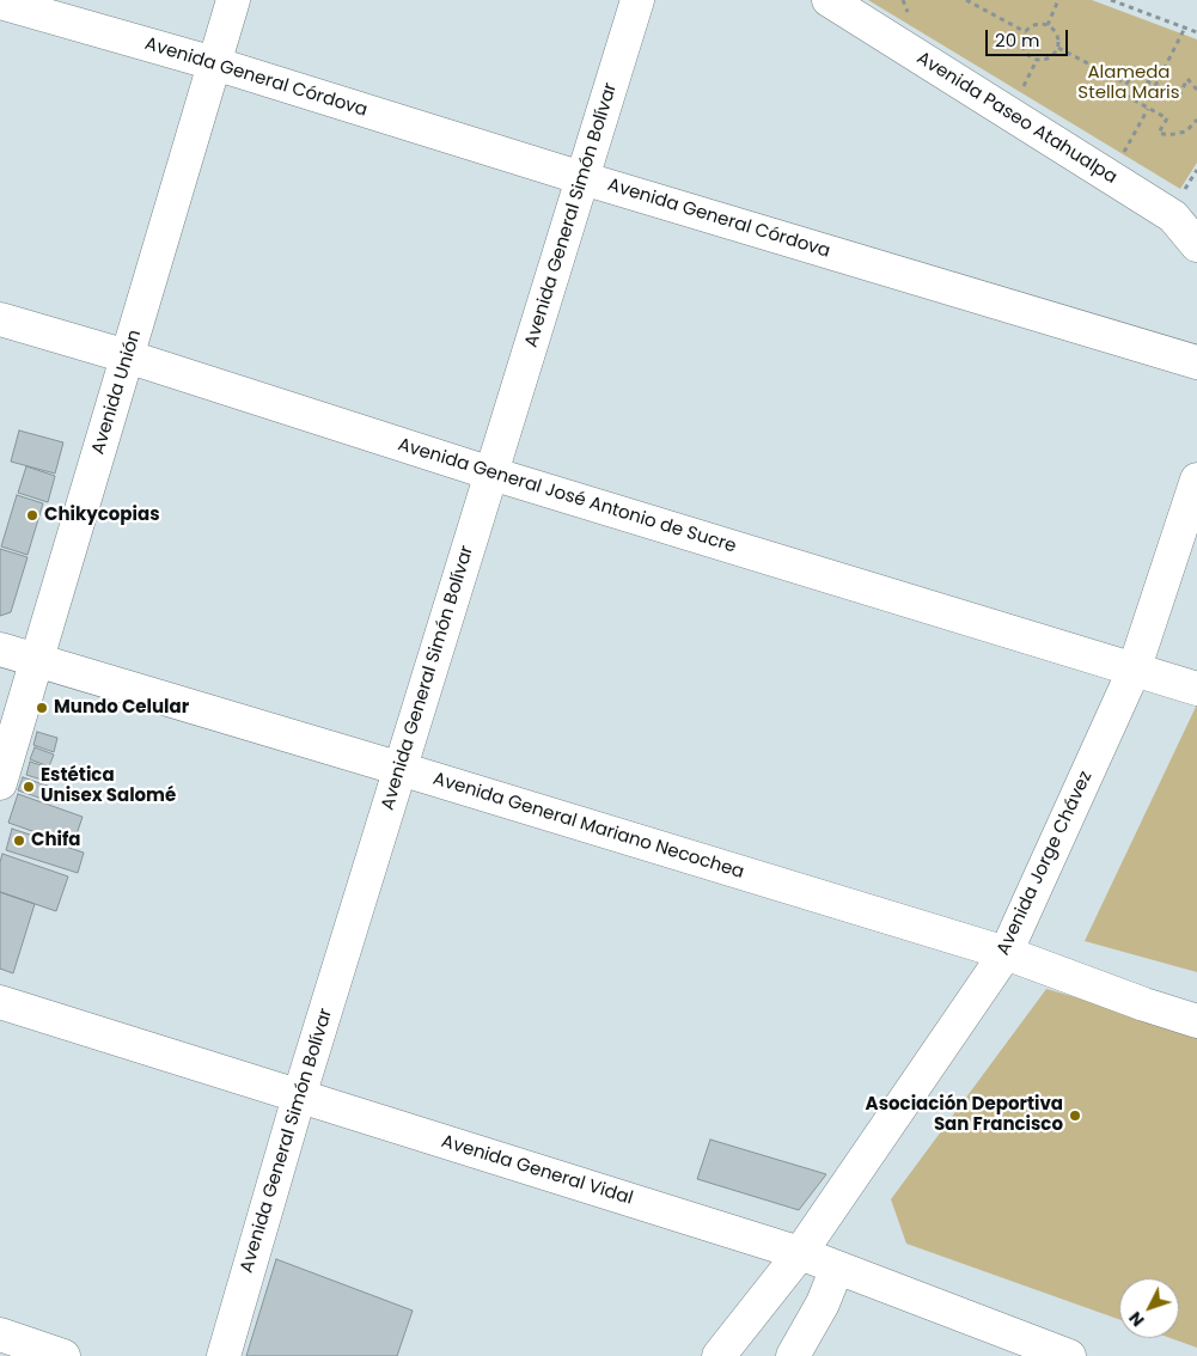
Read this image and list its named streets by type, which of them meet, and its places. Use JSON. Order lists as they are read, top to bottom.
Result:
{
  "streets": {
    "street": [
      "Avenida General Córdova",
      "Avenida Paseo Atahualpa",
      "Avenida General Simón Bolívar",
      "Avenida Unión",
      "Avenida General José Antonio de Sucre",
      "Avenida General Mariano Necochea",
      "Avenida Jorge Chávez",
      "Avenida General Vidal"
    ]
  },
  "crossings": [
    ["Avenida General Córdova", "Avenida General Simón Bolívar"],
    ["Avenida General Córdova", "Avenida Unión"],
    ["Avenida General Simón Bolívar", "Avenida General José Antonio de Sucre"],
    ["Avenida General Simón Bolívar", "Avenida General Mariano Necochea"],
    ["Avenida General Simón Bolívar", "Avenida General Vidal"],
    ["Avenida Unión", "Avenida General José Antonio de Sucre"],
    ["Avenida Unión", "Avenida General Mariano Necochea"],
    ["Avenida General José Antonio de Sucre", "Avenida Jorge Chávez"],
    ["Avenida General Mariano Necochea", "Avenida Jorge Chávez"],
    ["Avenida Jorge Chávez", "Avenida General Vidal"]
  ],
  "parks": ["Alameda Stella Maris"],
  "places": [
    "Chikycopias",
    "Mundo Celular",
    "Estética Unisex Salomé",
    "Chifa",
    "Asociación Deportiva San Francisco"
  ],
  "scale_bar": "20 m",
  "north": "bottom left"
}
